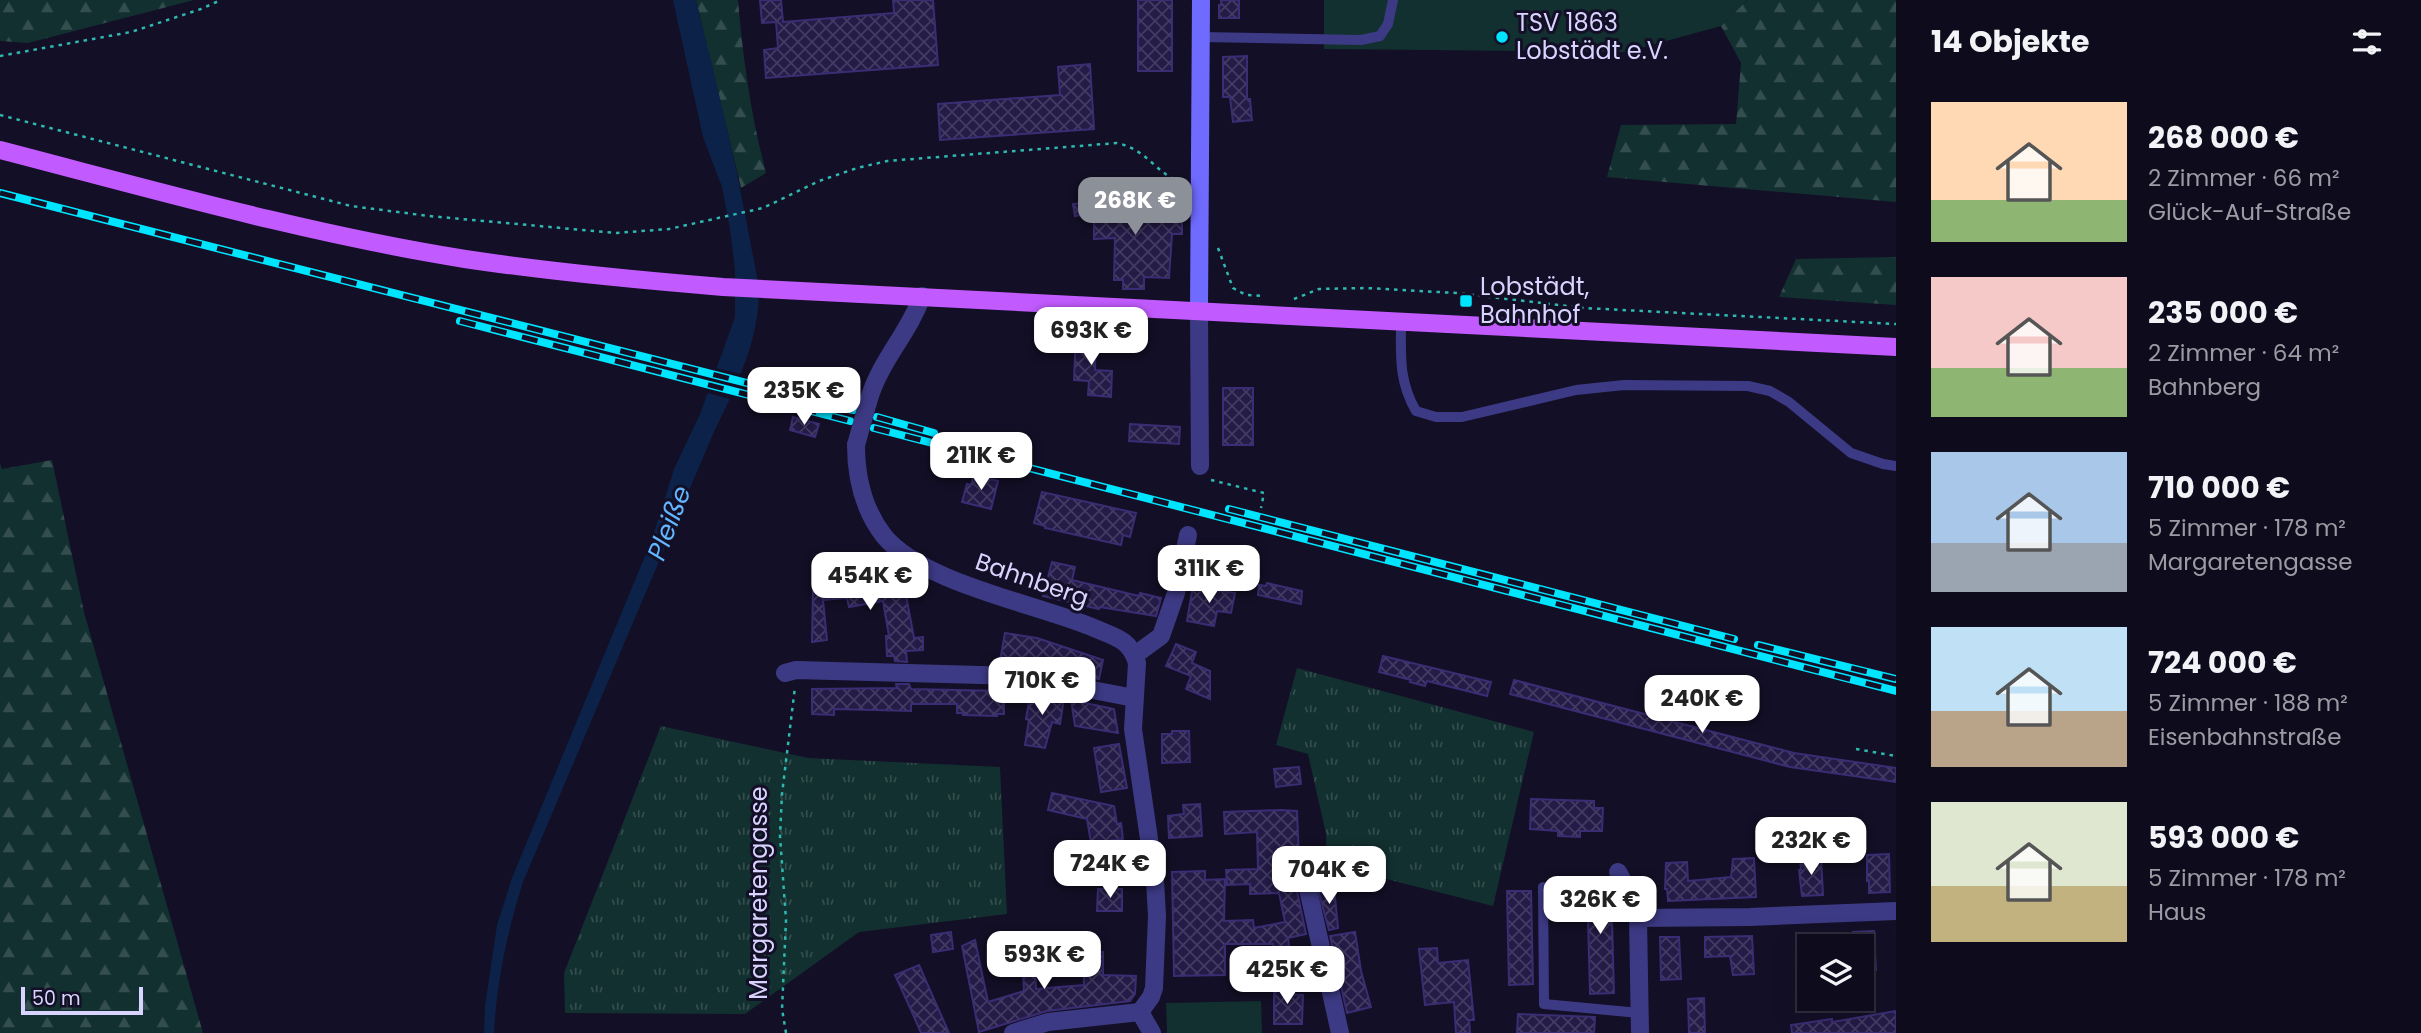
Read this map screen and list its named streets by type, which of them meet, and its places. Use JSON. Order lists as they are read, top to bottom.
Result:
{
  "streets": {
    "street": ["Bahnberg"],
    "path": ["Margaretengasse"]
  },
  "water": ["Pleiße"],
  "places": {
    "other": ["TSV 1863 Lobstädt e.V."],
    "transit": ["Lobstädt, Bahnhof"]
  },
  "scale_bar": "50 m",
  "page": {
    "heading": "14 Objekte",
    "list": [
      {
        "name": "268 000 €",
        "note": "2 Zimmer · 66 m² · Glück-Auf-Straße"
      },
      {
        "name": "235 000 €",
        "note": "2 Zimmer · 64 m² · Bahnberg"
      },
      {
        "name": "710 000 €",
        "note": "5 Zimmer · 178 m² · Margaretengasse"
      },
      {
        "name": "724 000 €",
        "note": "5 Zimmer · 188 m² · Eisenbahnstraße"
      },
      {
        "name": "593 000 €",
        "note": "5 Zimmer · 178 m² · Haus"
      }
    ],
    "price": [
      "268K €",
      "693K €",
      "235K €",
      "211K €",
      "311K €",
      "454K €",
      "710K €",
      "240K €",
      "232K €",
      "724K €",
      "704K €",
      "326K €",
      "593K €",
      "425K €"
    ],
    "scale": "50 m"
  }
}
